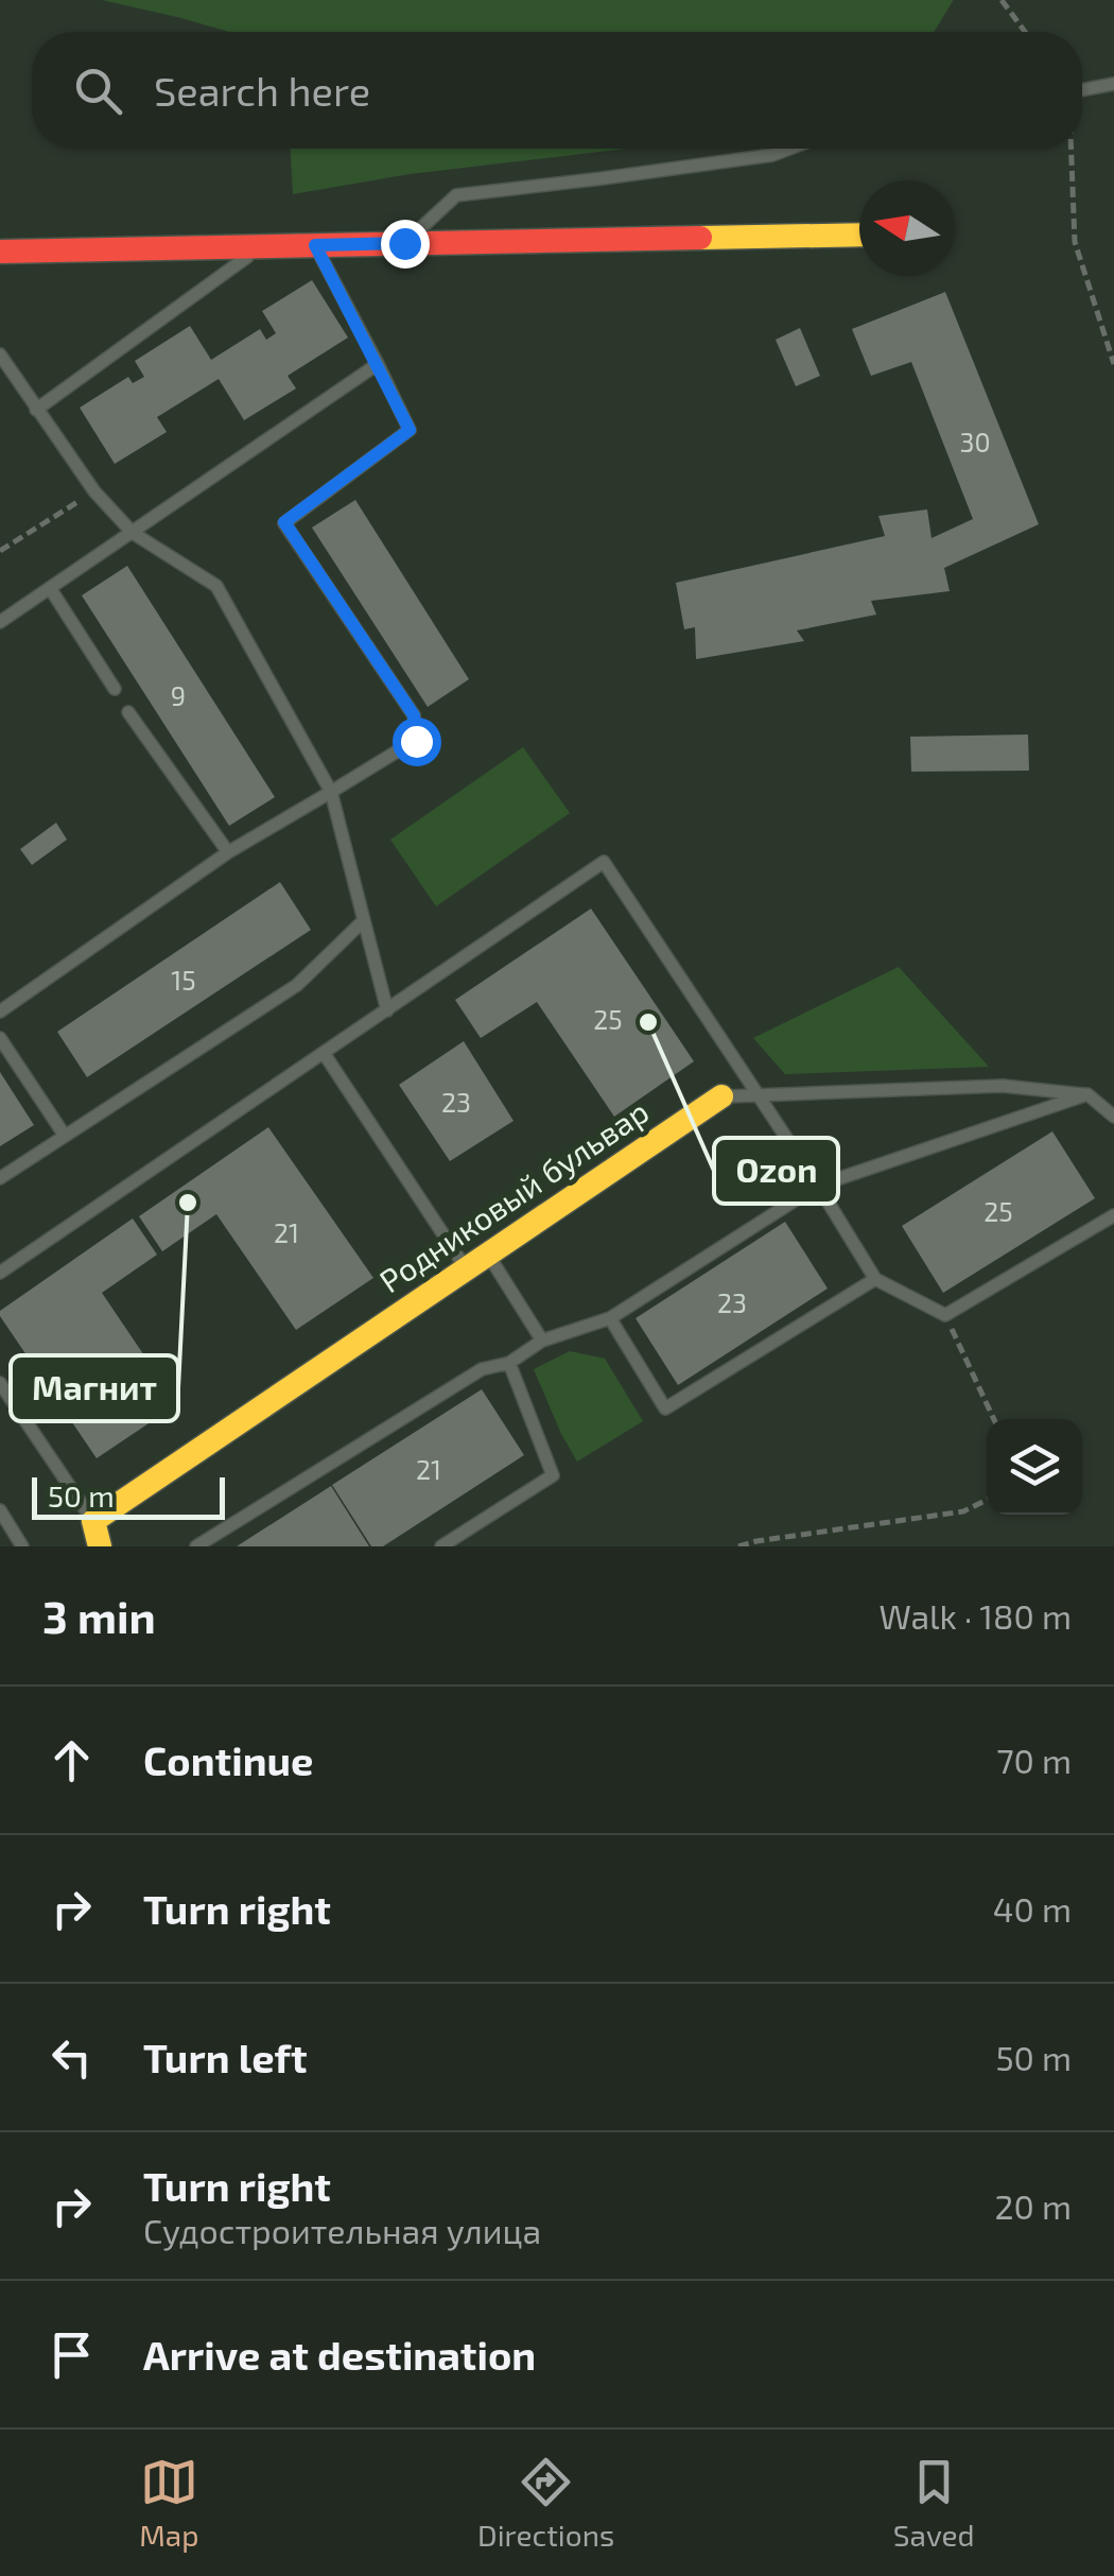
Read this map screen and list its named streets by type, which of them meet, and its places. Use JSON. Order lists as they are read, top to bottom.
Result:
{
  "streets": {
    "street": ["Родниковый бульвар"]
  },
  "places": ["Ozon", "Магнит"],
  "house_numbers": [
    "30",
    "9",
    "15",
    "25",
    "23",
    "25",
    "21",
    "23",
    "21"
  ],
  "scale_bar": "50 m",
  "north": "left",
  "page": {
    "search": "Search here",
    "scale": "50 m",
    "heading": ["3 min", "Walk · 180 m"],
    "list": [
      ["Continue", "70 m"],
      ["Turn right", "40 m"],
      ["Turn left", "50 m"],
      ["Turn right", "Судостроительная улица", "20 m"],
      "Arrive at destination"
    ],
    "nav": ["Map", "Directions", "Saved"]
  }
}
